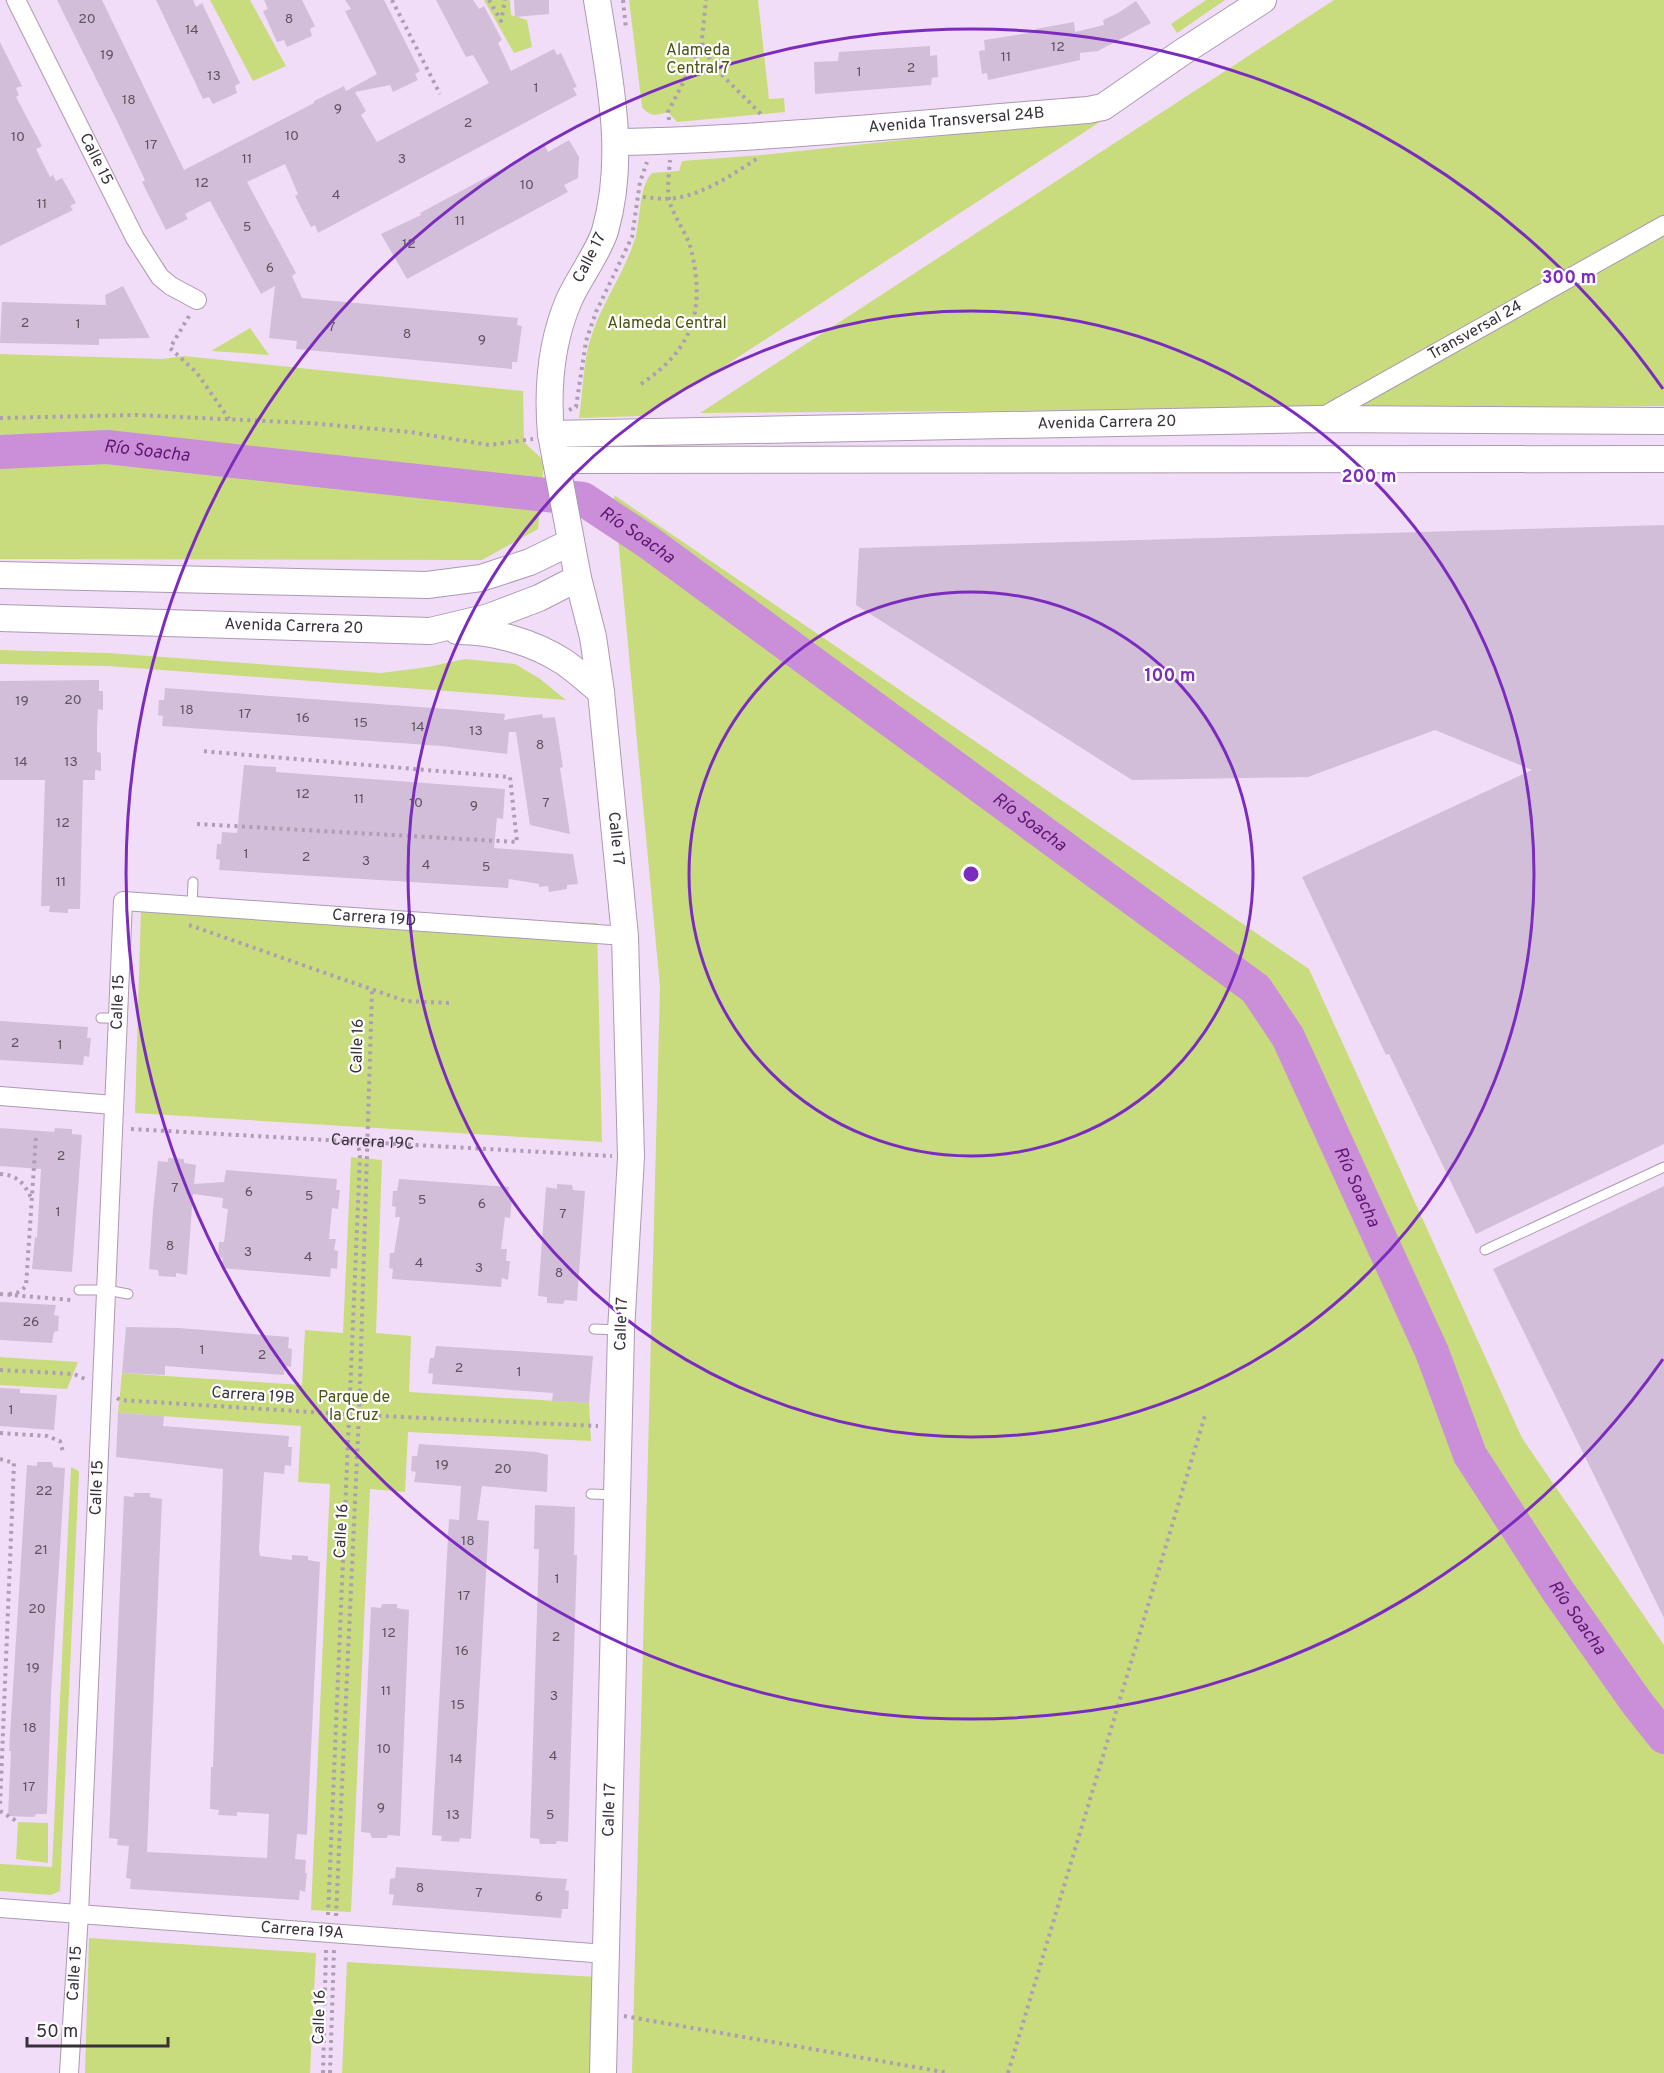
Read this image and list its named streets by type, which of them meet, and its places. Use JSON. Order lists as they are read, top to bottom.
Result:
{
  "streets": {
    "street": [
      "Avenida Transversal 24B",
      "Calle 15",
      "Calle 17",
      "Transversal 24",
      "Avenida Carrera 20",
      "Carrera 19D",
      "Carrera 19A"
    ],
    "path": ["Calle 16", "Carrera 19C", "Carrera 19B"]
  },
  "crossings": [
    ["Avenida Transversal 24B", "Calle 17"],
    ["Calle 15", "Carrera 19D"],
    ["Calle 15", "Carrera 19C"],
    ["Calle 15", "Carrera 19B"],
    ["Calle 15", "Carrera 19A"],
    ["Calle 17", "Avenida Carrera 20"],
    ["Calle 17", "Carrera 19D"],
    ["Calle 17", "Carrera 19C"],
    ["Calle 17", "Carrera 19B"],
    ["Calle 17", "Carrera 19A"],
    ["Transversal 24", "Avenida Carrera 20"],
    ["Calle 16", "Carrera 19C"],
    ["Calle 16", "Carrera 19B"],
    ["Calle 16", "Carrera 19A"]
  ],
  "water": ["Río Soacha"],
  "parks": ["Alameda Central 7", "Alameda Central", "Parque de la Cruz"],
  "house_numbers": [
    "20",
    "8",
    "14",
    "12",
    "19",
    "11",
    "2",
    "1",
    "13",
    "1",
    "18",
    "9",
    "2",
    "10",
    "10",
    "17",
    "11",
    "3",
    "12",
    "10",
    "4",
    "11",
    "11",
    "5",
    "12",
    "6",
    "2",
    "1",
    "7",
    "8",
    "9",
    "20",
    "19",
    "18",
    "17",
    "16",
    "15",
    "14",
    "13",
    "8",
    "14",
    "13",
    "12",
    "11",
    "10",
    "7",
    "9",
    "12",
    "1",
    "2",
    "3",
    "4",
    "5",
    "11",
    "2",
    "1",
    "2",
    "7",
    "6",
    "5",
    "5",
    "6",
    "1",
    "7",
    "8",
    "3",
    "4",
    "4",
    "3",
    "8",
    "26",
    "1",
    "2",
    "2",
    "1",
    "1",
    "19",
    "20",
    "22",
    "18",
    "21",
    "1",
    "17",
    "20",
    "12",
    "2",
    "16",
    "19",
    "11",
    "3",
    "15",
    "18",
    "10",
    "4",
    "14",
    "17",
    "9",
    "13",
    "5",
    "8",
    "7",
    "6"
  ],
  "scale_bar": "50 m",
  "rings": ["300 m", "200 m", "100 m"]
}
